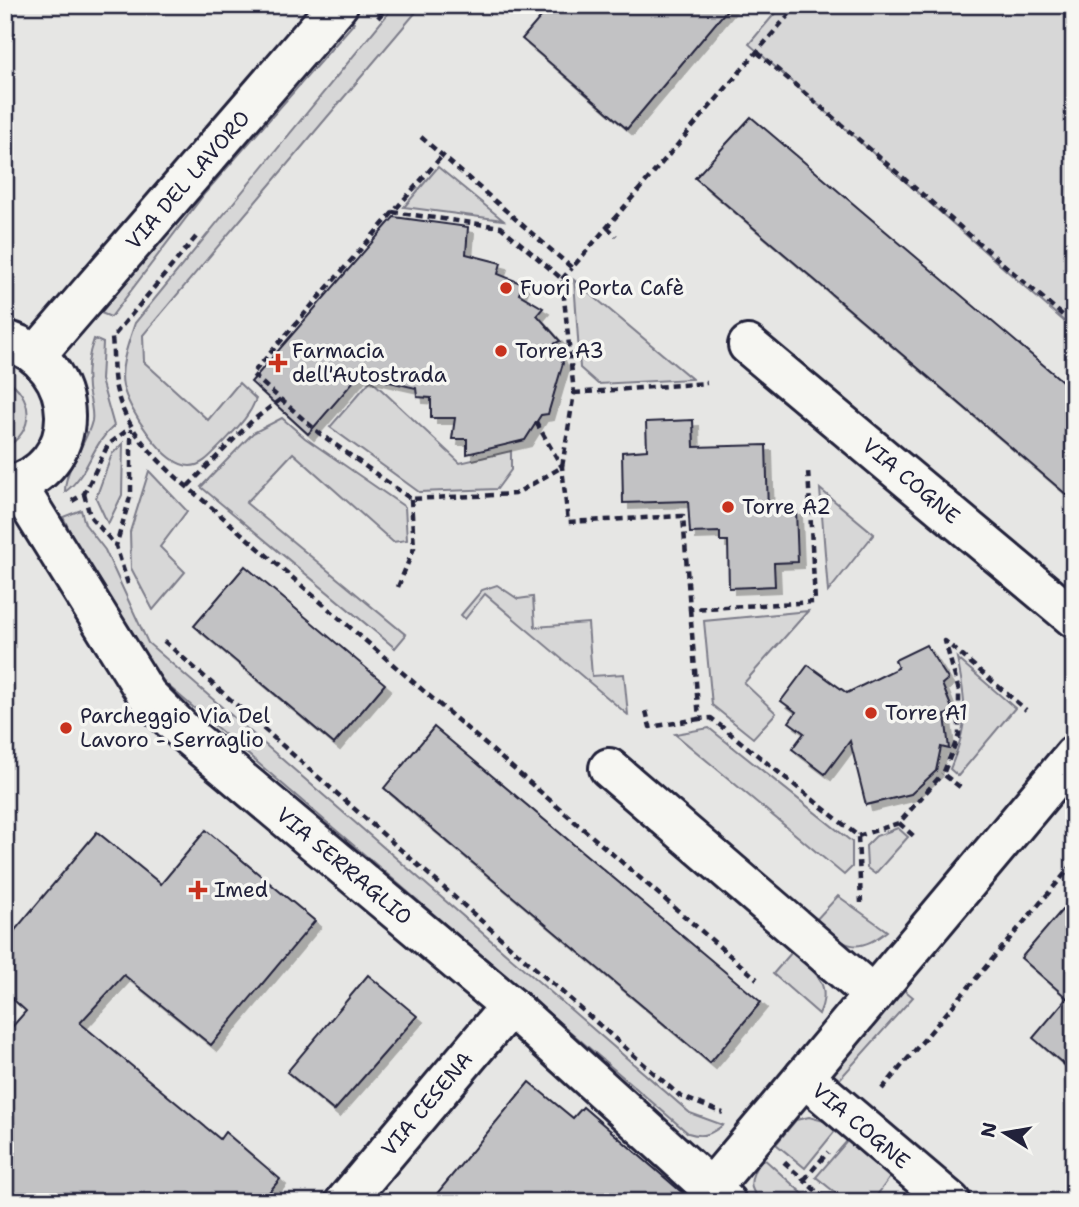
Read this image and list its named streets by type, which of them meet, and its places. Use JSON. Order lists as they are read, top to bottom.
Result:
{
  "streets": {
    "street": [
      "VIA DEL LAVORO",
      "VIA COGNE",
      "VIA SERRAGLIO",
      "VIA CESENA"
    ]
  },
  "crossings": [
    ["VIA DEL LAVORO", "VIA SERRAGLIO"],
    ["VIA COGNE", "VIA SERRAGLIO"],
    ["VIA SERRAGLIO", "VIA CESENA"]
  ],
  "places": {
    "other": [
      "Fuori Porta Cafè",
      "Torre A3",
      "Torre A2",
      "Torre A1",
      "Parcheggio Via Del Lavoro - Serraglio"
    ],
    "health": ["Farmacia dell'Autostrada", "Imed"]
  },
  "north": "left"
}
